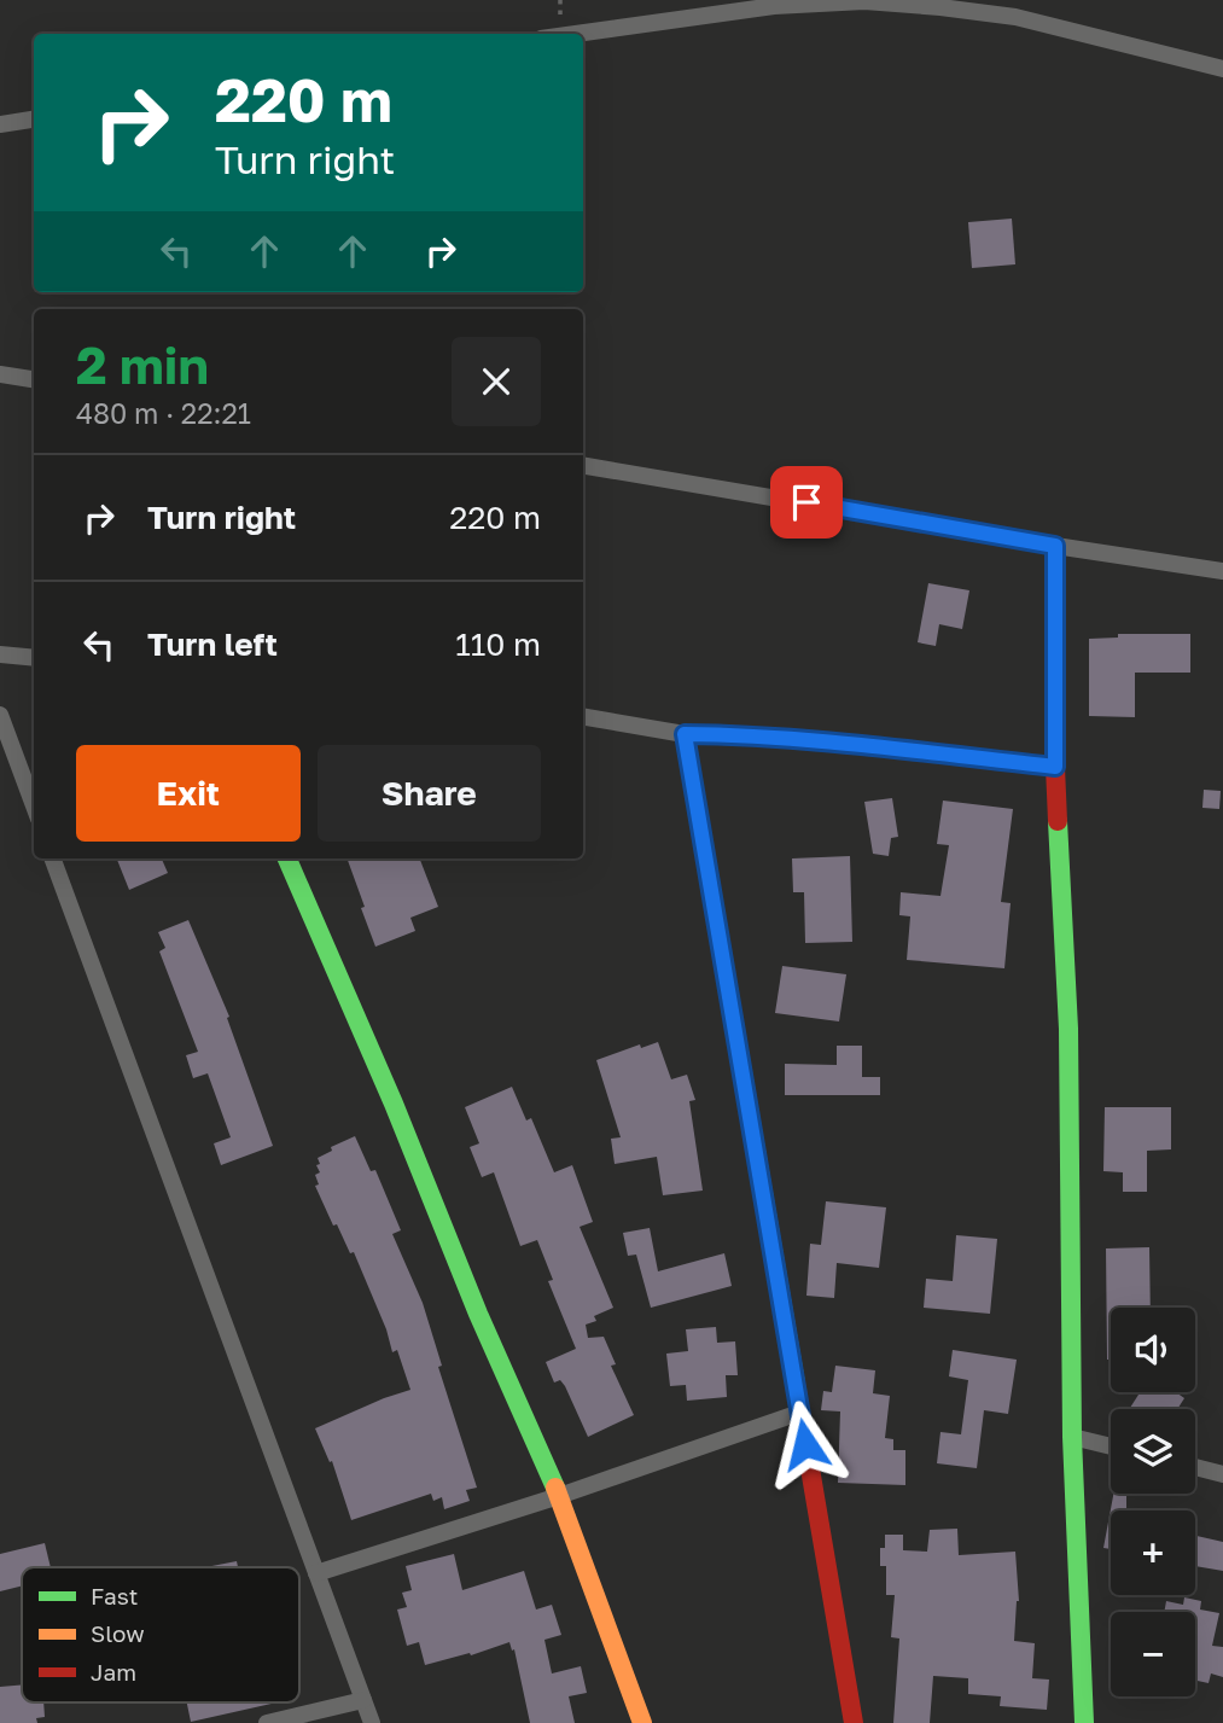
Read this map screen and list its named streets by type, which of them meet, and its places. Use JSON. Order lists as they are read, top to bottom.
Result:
{
  "legend": ["Fast", "Slow", "Jam"],
  "page": {
    "turn": ["220 m", "Turn right"],
    "heading": ["2 min", "480 m · 22:21"],
    "list": [
      {
        "name": "Turn right",
        "value": "220 m"
      },
      {
        "name": "Turn left",
        "value": "110 m"
      }
    ],
    "buttons": ["Exit", "Share"],
    "map_buttons": ["+", "−"]
  }
}
